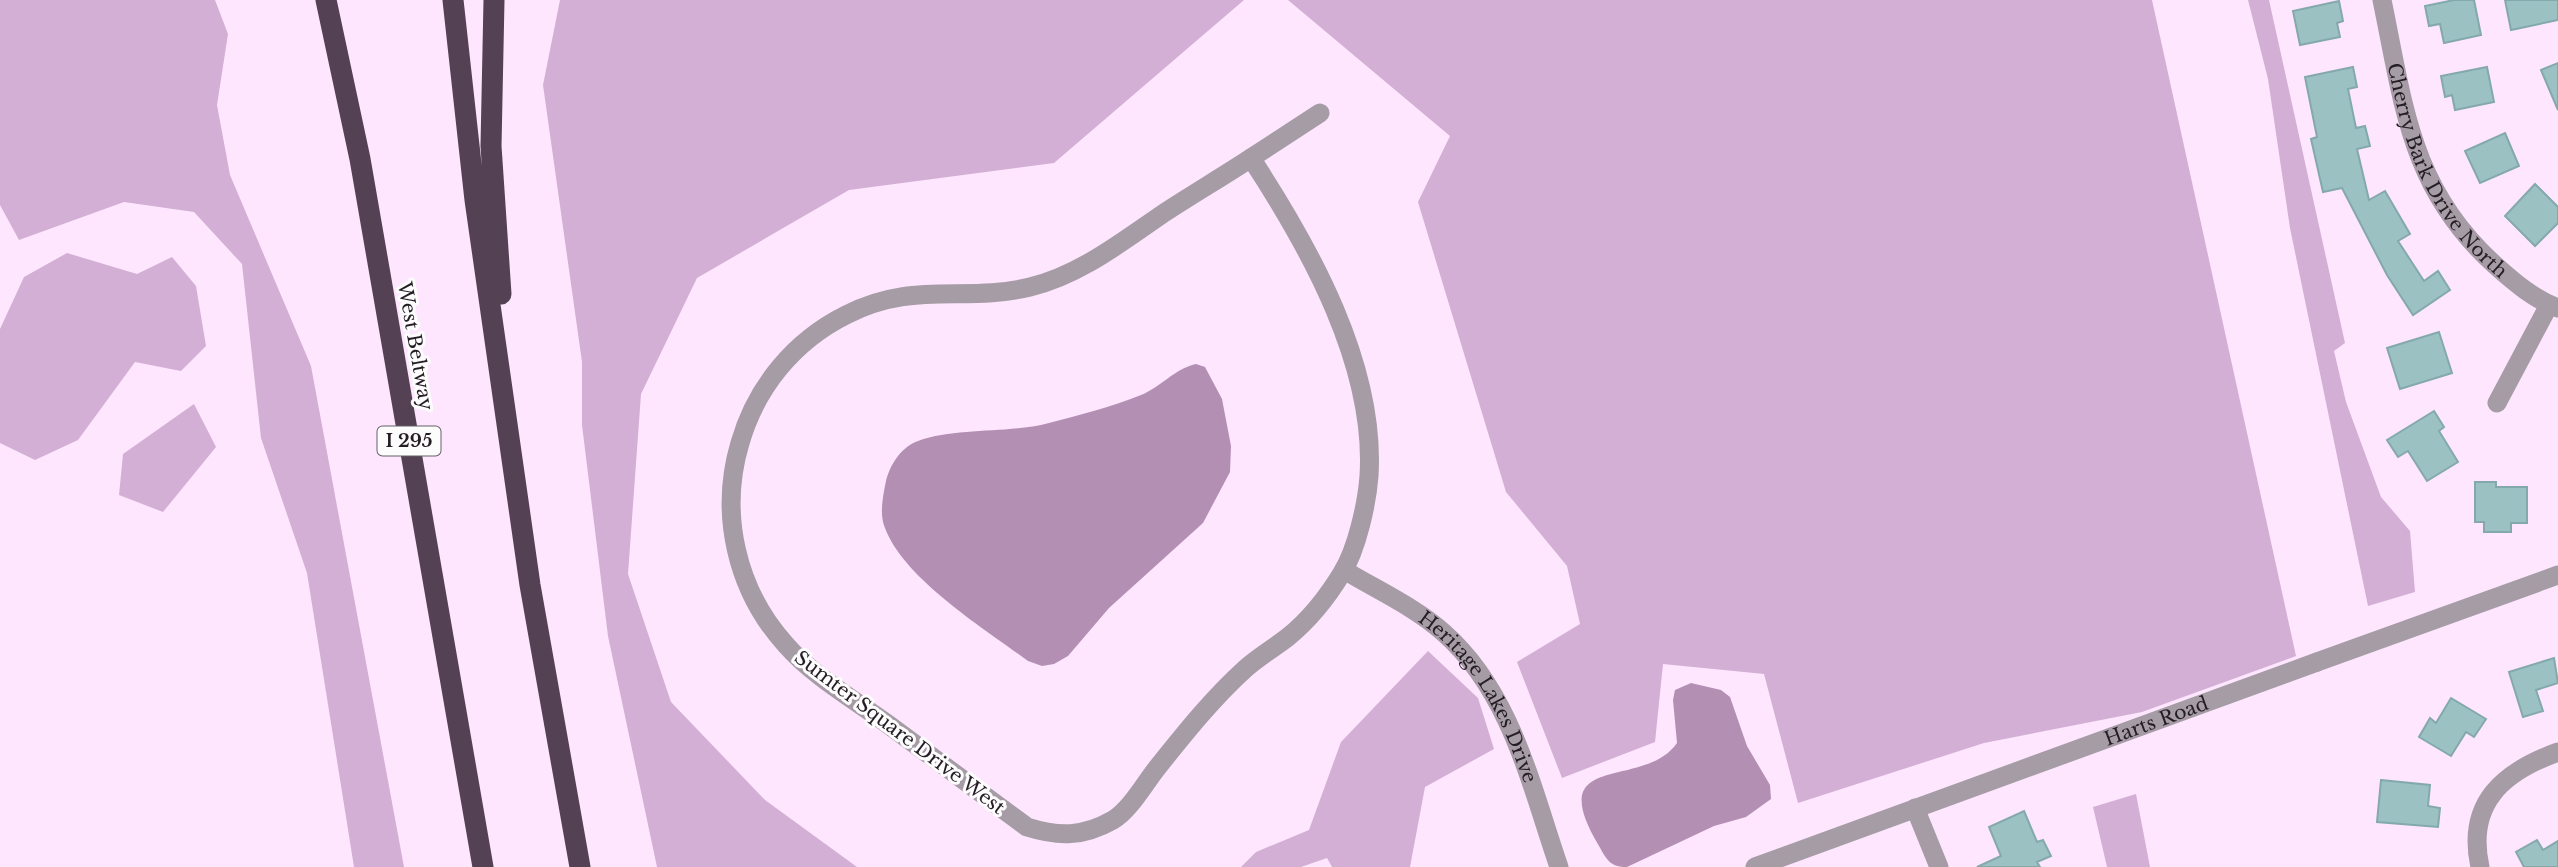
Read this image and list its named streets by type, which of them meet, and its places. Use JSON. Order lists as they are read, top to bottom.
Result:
{
  "streets": {
    "highway": ["West Beltway", "I 295"],
    "street": [
      "Cherry Bark Drive North",
      "Heritage Lakes Drive",
      "Harts Road",
      "Sumter Square Drive West"
    ]
  },
  "crossings": [
    ["Heritage Lakes Drive", "Sumter Square Drive West"]
  ]
}
